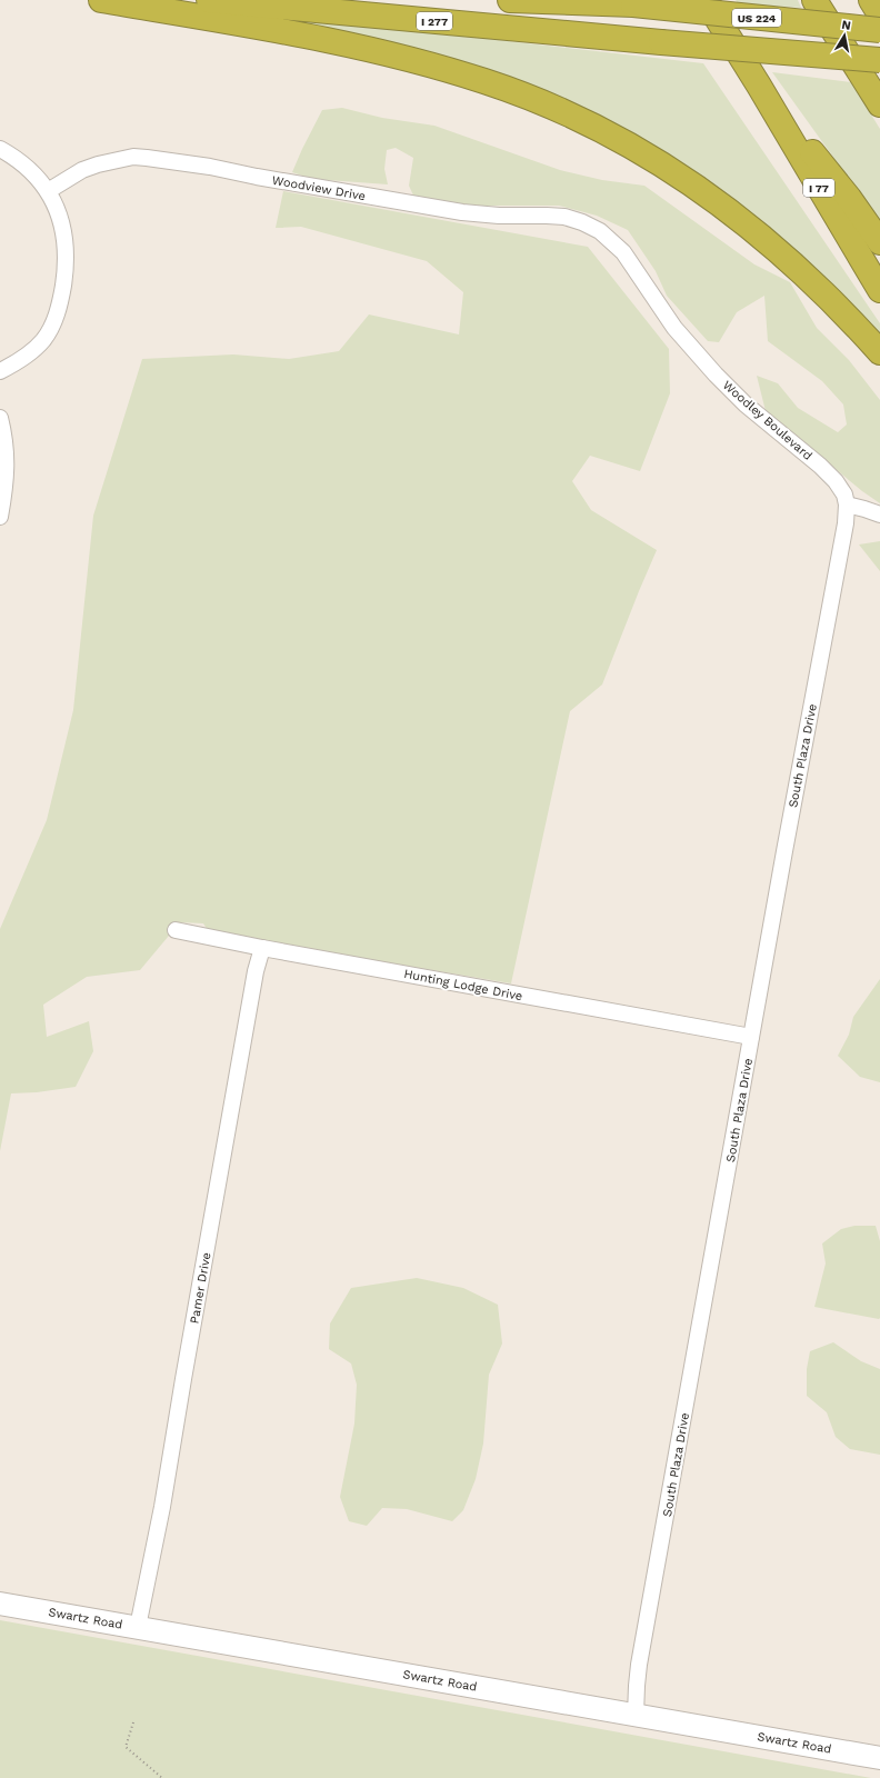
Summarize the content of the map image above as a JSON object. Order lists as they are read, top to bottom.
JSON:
{
  "streets": {
    "highway": ["US 224", "I 277", "I 77"],
    "street": [
      "Woodview Drive",
      "Woodley Boulevard",
      "South Plaza Drive",
      "Hunting Lodge Drive",
      "Pamer Drive",
      "Swartz Road"
    ]
  },
  "crossings": [
    ["Woodview Drive", "Woodley Boulevard"],
    ["Woodley Boulevard", "South Plaza Drive"],
    ["South Plaza Drive", "Hunting Lodge Drive"],
    ["South Plaza Drive", "Swartz Road"],
    ["Hunting Lodge Drive", "Pamer Drive"],
    ["Pamer Drive", "Swartz Road"]
  ],
  "north": "top"
}
